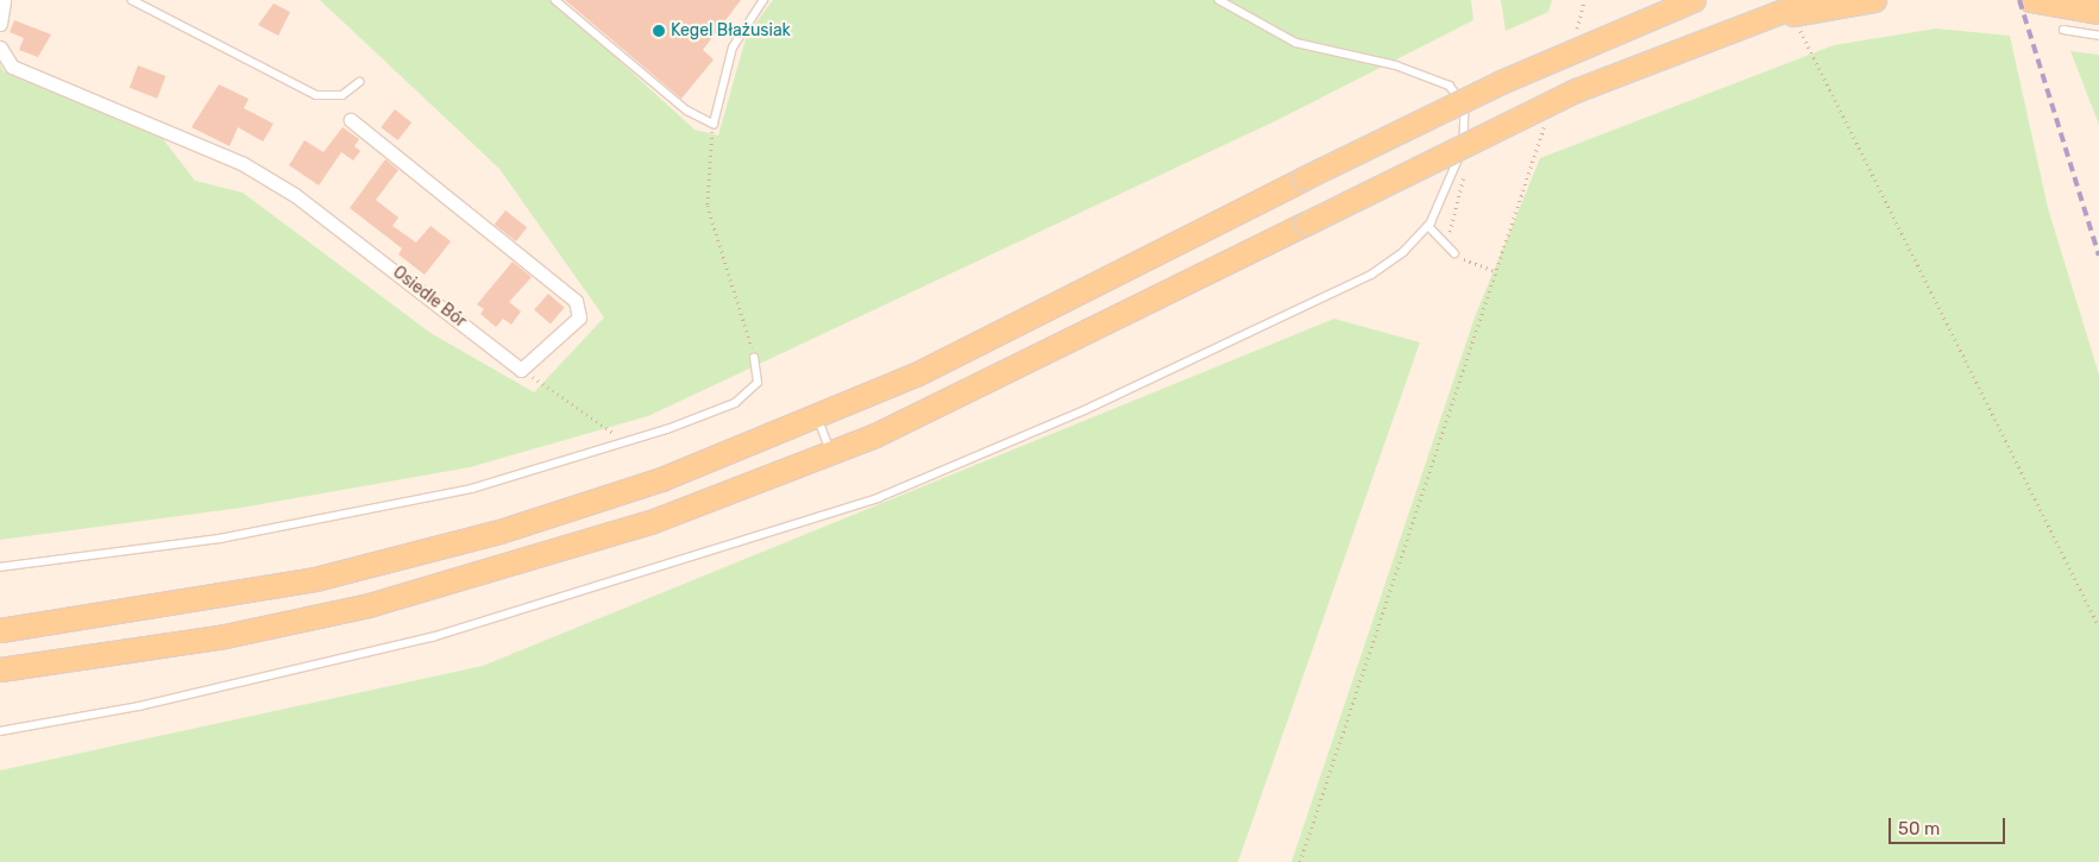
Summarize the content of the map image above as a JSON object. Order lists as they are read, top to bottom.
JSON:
{
  "streets": {
    "street": ["Osiedle Bór"]
  },
  "places": ["Kegel Błażusiak"],
  "scale_bar": "50 m"
}
